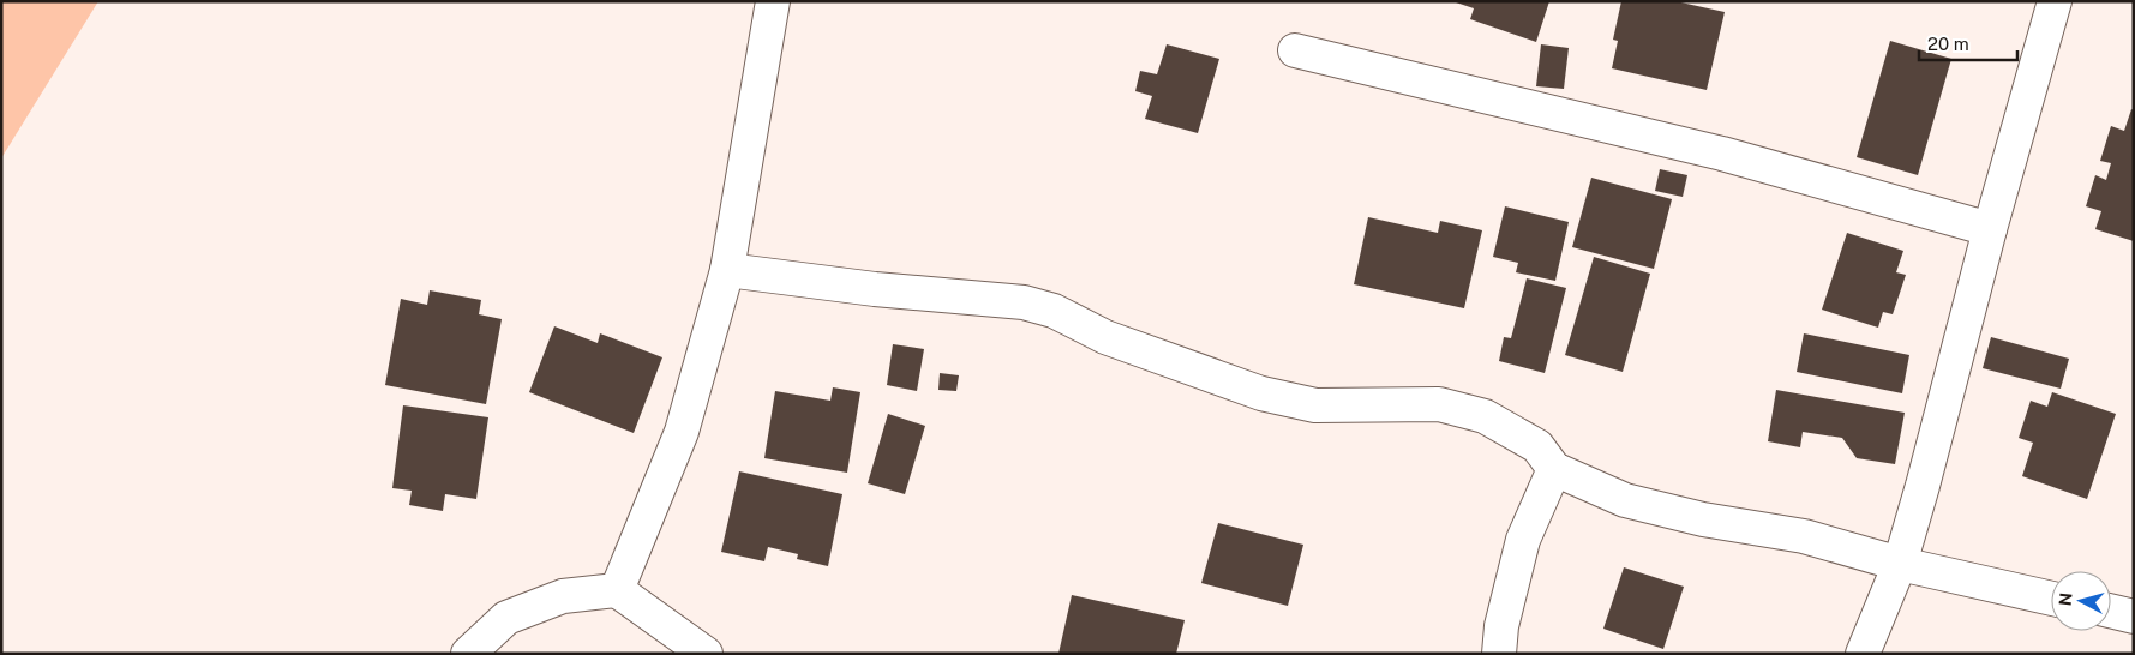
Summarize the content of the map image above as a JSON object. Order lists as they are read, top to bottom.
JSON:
{
  "scale_bar": "20 m",
  "north": "left"
}
